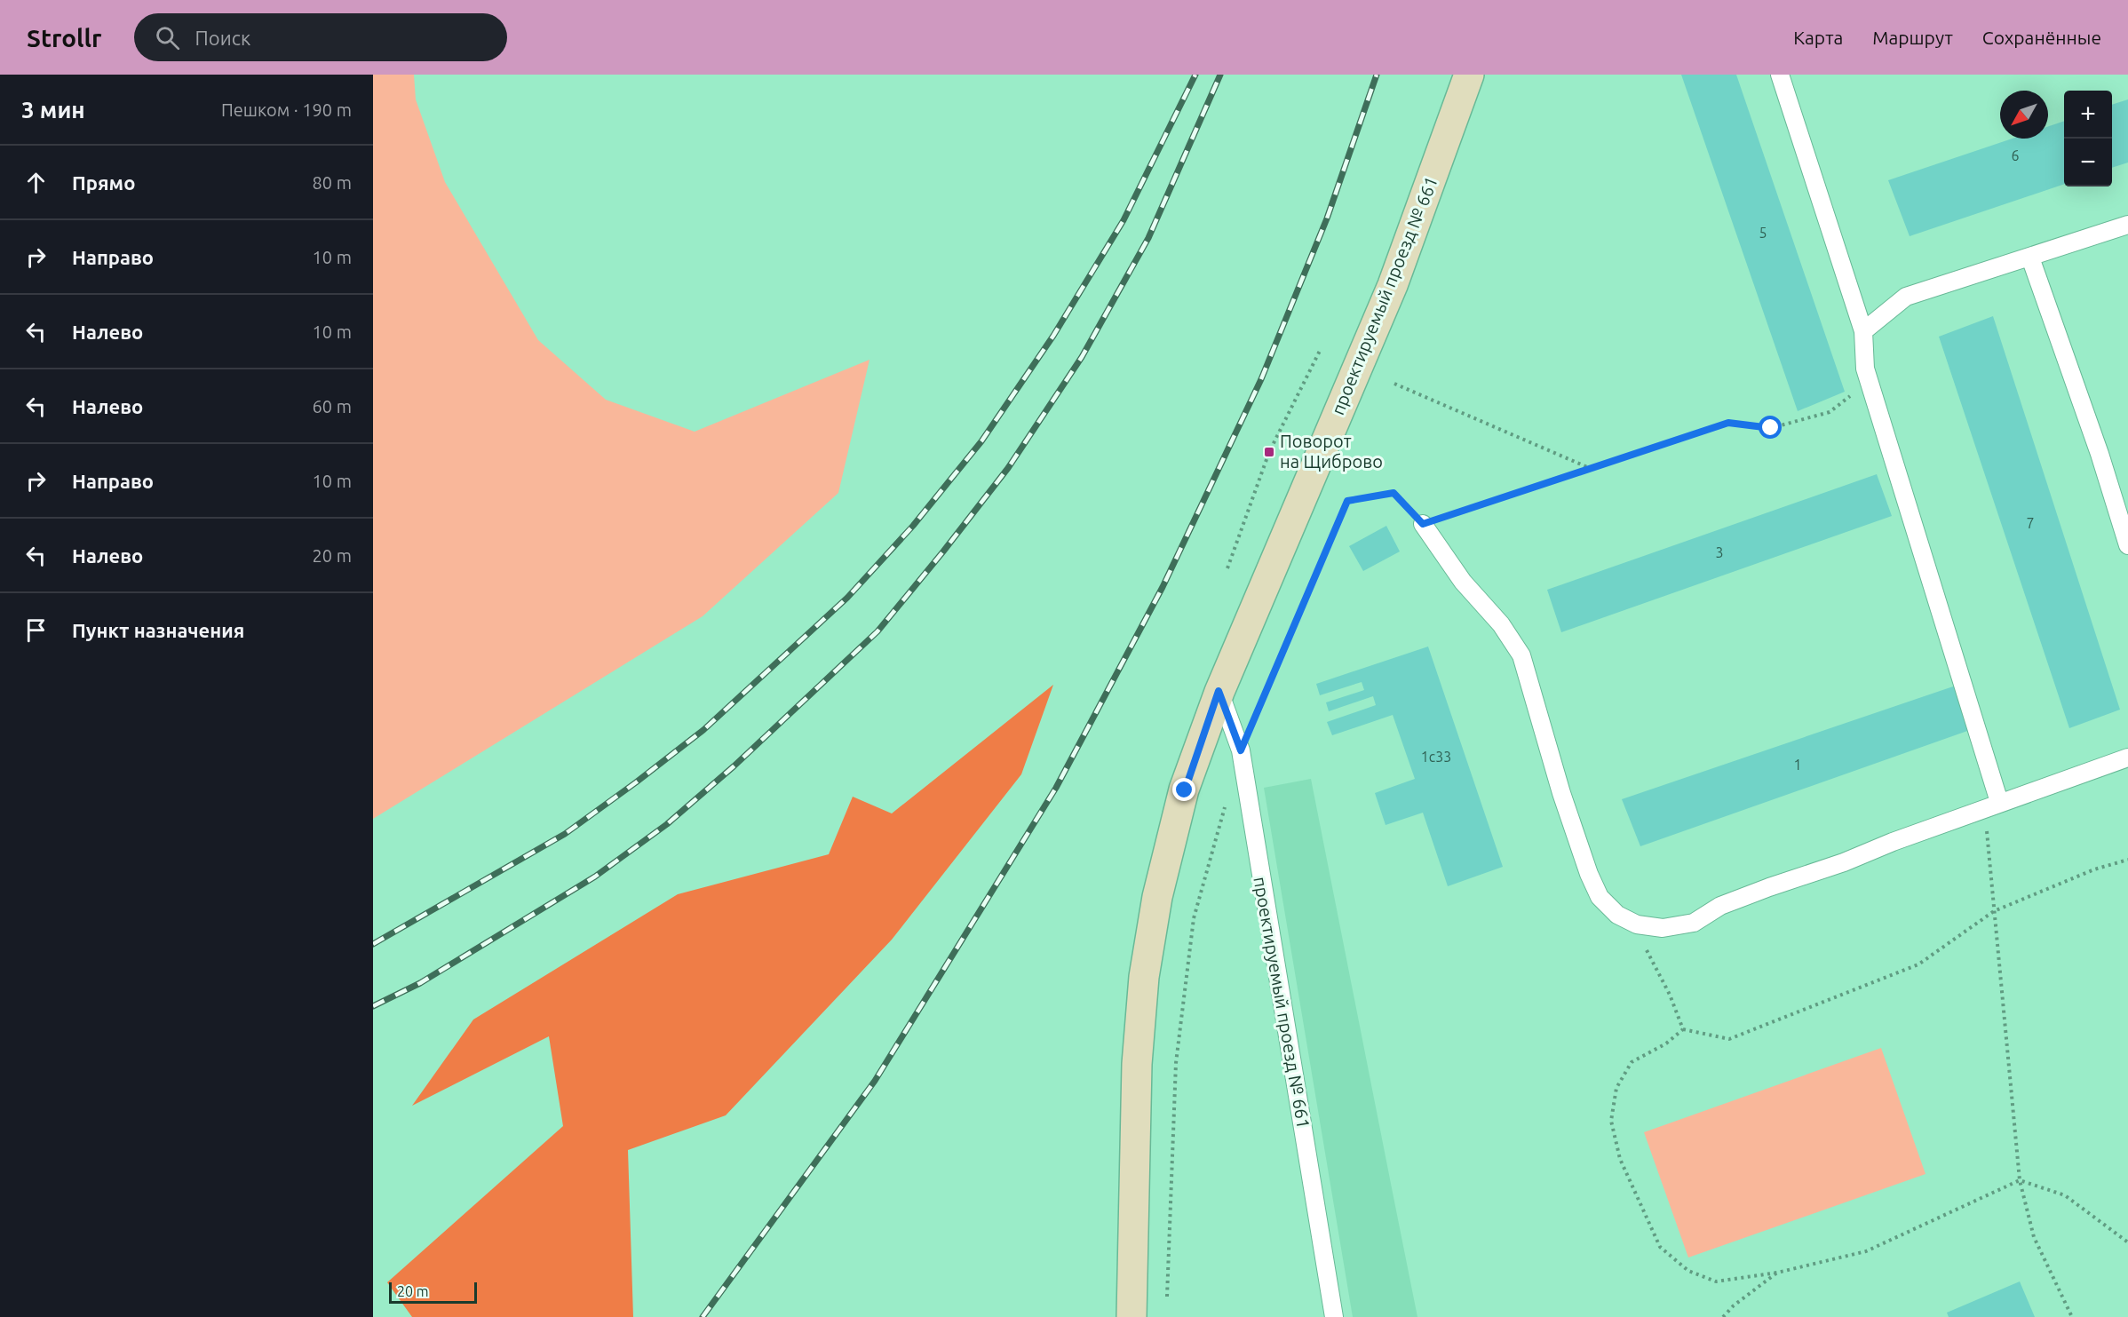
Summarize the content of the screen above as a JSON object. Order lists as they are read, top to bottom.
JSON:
{
  "streets": {
    "main road": ["проектируемый проезд № 661"]
  },
  "places": {
    "transit": ["Поворот на Щиброво"]
  },
  "house_numbers": [
    "6",
    "5",
    "7",
    "3",
    "1с33",
    "1"
  ],
  "scale_bar": "20 m",
  "north": "bottom left",
  "page": {
    "header": "Strollr",
    "search": "Поиск",
    "nav": ["Карта", "Маршрут", "Сохранённые"],
    "heading": ["3 мин", "Пешком · 190 m"],
    "map_buttons": ["+", "−"],
    "list": [
      ["Прямо", "80 m"],
      ["Направо", "10 m"],
      ["Налево", "10 m"],
      ["Налево", "60 m"],
      ["Направо", "10 m"],
      ["Налево", "20 m"],
      "Пункт назначения"
    ],
    "scale": "20 m"
  }
}
